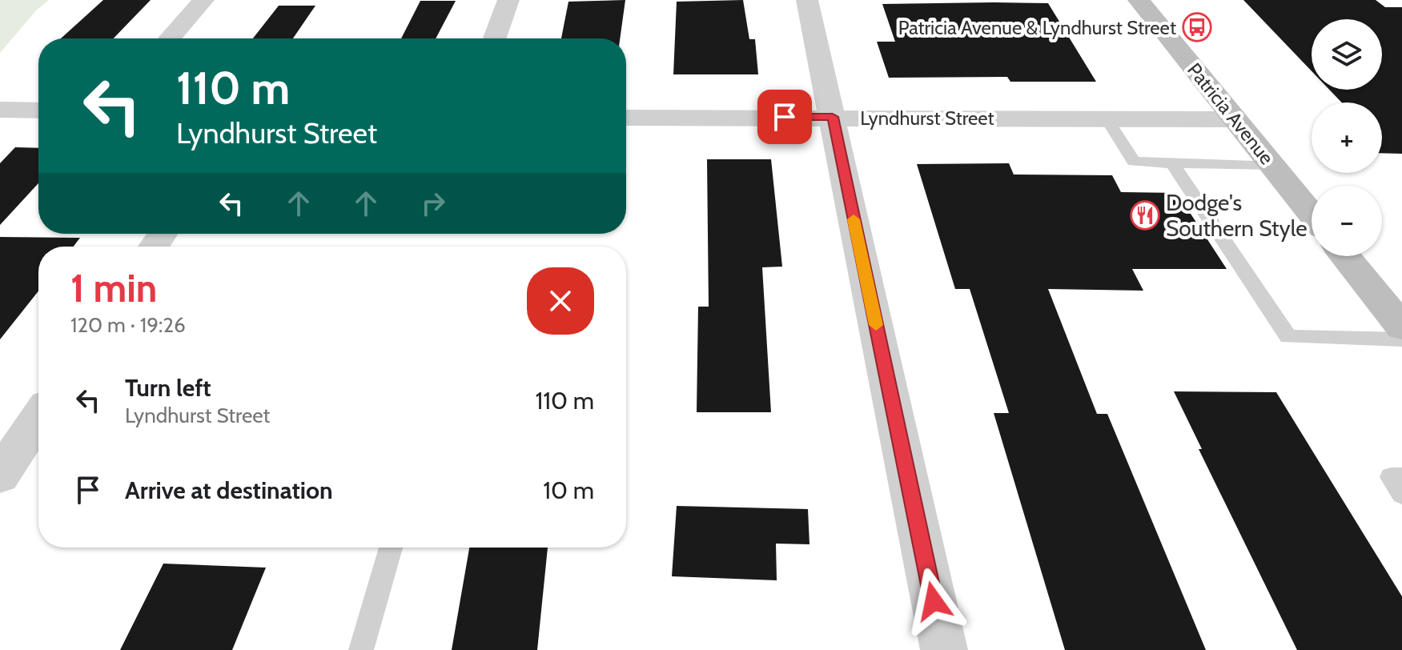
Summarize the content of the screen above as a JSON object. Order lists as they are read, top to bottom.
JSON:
{
  "streets": {
    "street": ["Patricia Avenue", "Lyndhurst Street"]
  },
  "crossings": [
    ["Patricia Avenue", "Lyndhurst Street"]
  ],
  "places": {
    "bus stop": ["Patricia Avenue & Lyndhurst Street"],
    "restaurant": ["Dodge's Southern Style"]
  },
  "page": {
    "map_buttons": ["+", "−"],
    "turn": ["110 m", "Lyndhurst Street"],
    "heading": ["1 min", "120 m · 19:26"],
    "list": [
      {
        "name": "Turn left",
        "note": "Lyndhurst Street",
        "value": "110 m"
      },
      {
        "name": "Arrive at destination",
        "value": "10 m"
      }
    ]
  }
}
